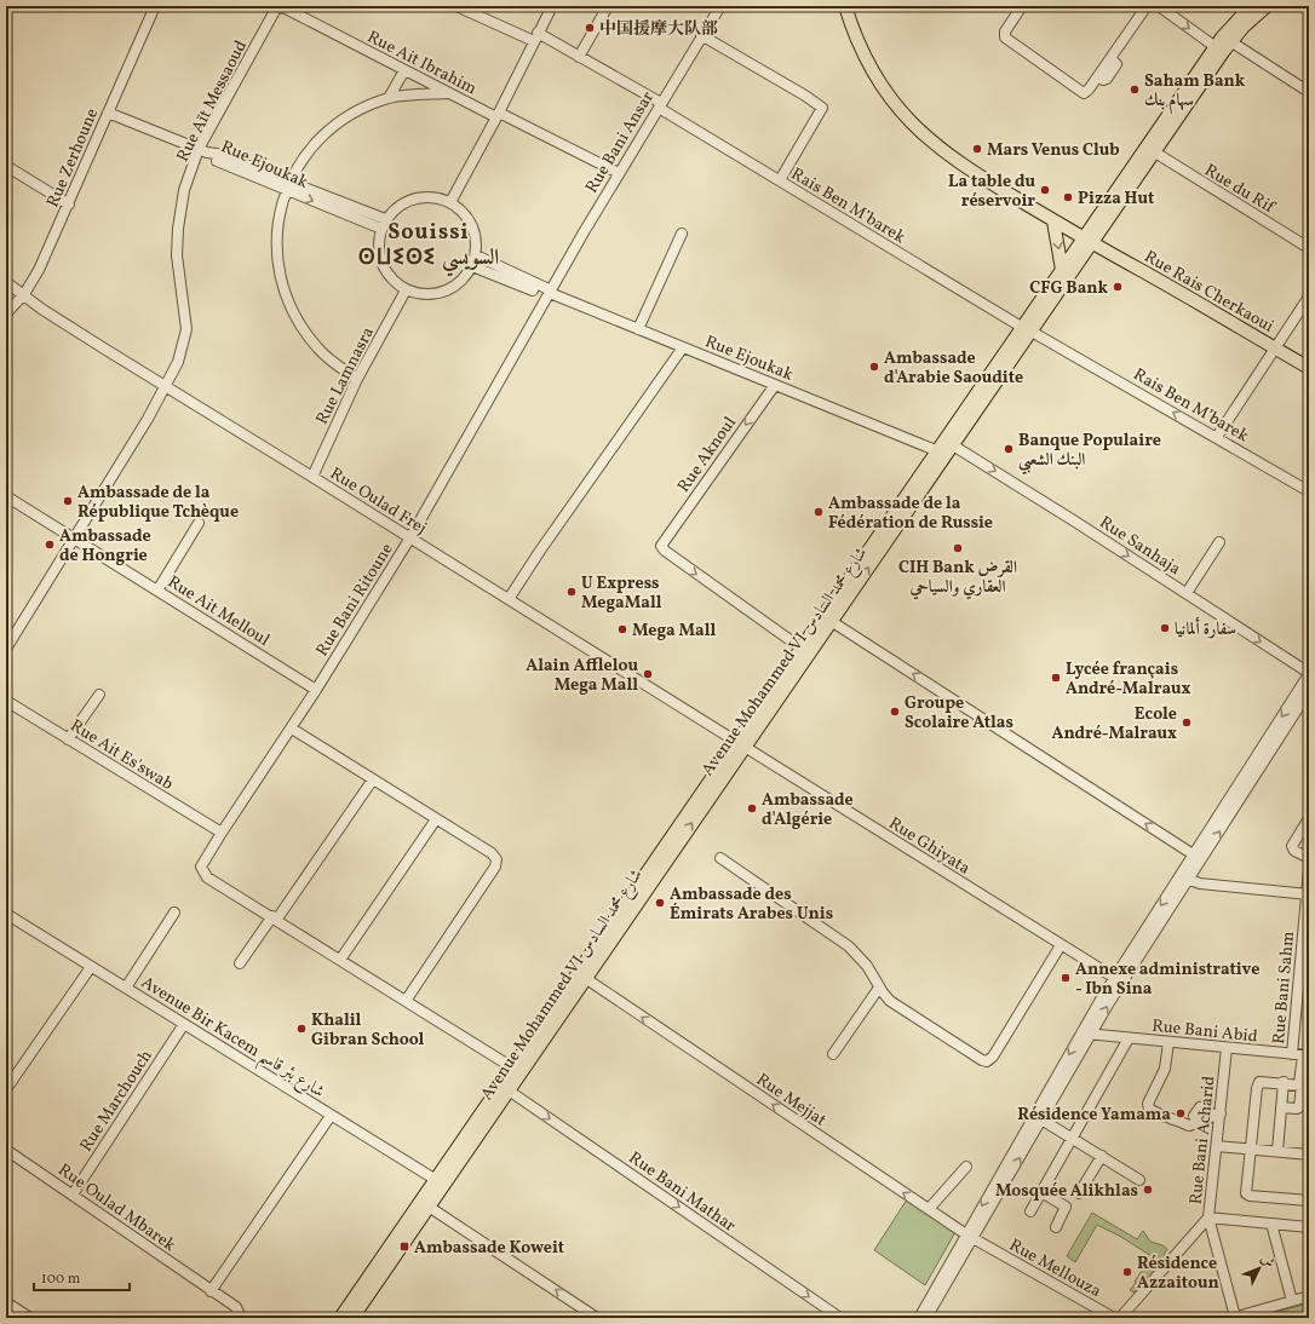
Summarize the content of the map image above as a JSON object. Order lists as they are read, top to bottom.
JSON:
{
  "streets": {
    "main road": ["Rue Rais Cherkaoui", "Avenue Mohammed VI شارع محمد السادس"],
    "street": [
      "Rue Ait Ibrahim",
      "Rue Aït Messaoud",
      "Rue Bani Ansar",
      "Rue Zerhoune",
      "Rue Ejoukak",
      "Rue du Rif",
      "Rais Ben M’barek",
      "Rue Lamnasra",
      "Rue Aknoul",
      "Rue Oulad Frej",
      "Rue Sanhaja",
      "Rue Bani Ritoune",
      "Rue Ait Melloul",
      "Rue Ait Es'swab",
      "Rue Ghiyata",
      "Rue Bani Sahm",
      "Rue Bani Abid",
      "Avenue Bir Kacem شارع بئر قاسم",
      "Rue Mejjat",
      "Rue Marchouch",
      "Rue Bani Acharid",
      "Rue Bani Mathar",
      "Rue Oulad Mbarek",
      "Rue Mellouza"
    ]
  },
  "crossings": [
    ["Rue Ait Ibrahim", "Rue Aït Messaoud"],
    ["Rue Ait Ibrahim", "Rue Bani Ansar"],
    ["Rue Aït Messaoud", "Rue Ejoukak"],
    ["Rue Aït Messaoud", "Rue Oulad Frej"],
    ["Rue Aït Messaoud", "Rue Ait Melloul"],
    ["Rue Bani Ansar", "Rue Ejoukak"],
    ["Rue Bani Ansar", "Rais Ben M’barek"],
    ["Rue Bani Ansar", "Rue Bani Ritoune"],
    ["Rue Zerhoune", "Rue Ejoukak"],
    ["Rue Zerhoune", "Rue Oulad Frej"],
    ["Rue Ejoukak", "Rue Lamnasra"],
    ["Rue Ejoukak", "Rue Aknoul"],
    ["Rue Ejoukak", "Rue Bani Ritoune"],
    ["Rue Ejoukak", "Avenue Mohammed VI شارع محمد السادس"],
    ["Rue du Rif", "Avenue Mohammed VI شارع محمد السادس"],
    ["Rais Ben M’barek", "Avenue Mohammed VI شارع محمد السادس"],
    ["Rue Rais Cherkaoui", "Avenue Mohammed VI شارع محمد السادس"],
    ["Rue Lamnasra", "Rue Oulad Frej"],
    ["Rue Aknoul", "Avenue Mohammed VI شارع محمد السادس"],
    ["Rue Oulad Frej", "Rue Bani Ritoune"],
    ["Rue Oulad Frej", "Avenue Mohammed VI شارع محمد السادس"],
    ["Rue Oulad Frej", "Rue Ghiyata"],
    ["Rue Sanhaja", "Avenue Mohammed VI شارع محمد السادس"],
    ["Rue Bani Ritoune", "Rue Ait Melloul"],
    ["Rue Bani Ritoune", "Rue Ait Es'swab"],
    ["Avenue Mohammed VI شارع محمد السادس", "Rue Ghiyata"],
    ["Avenue Mohammed VI شارع محمد السادس", "Avenue Bir Kacem شارع بئر قاسم"],
    ["Avenue Mohammed VI شارع محمد السادس", "Rue Mejjat"],
    ["Avenue Mohammed VI شارع محمد السادس", "Rue Bani Mathar"],
    ["Rue Bani Sahm", "Rue Bani Abid"],
    ["Rue Bani Abid", "Rue Bani Acharid"],
    ["Avenue Bir Kacem شارع بئر قاسم", "Rue Marchouch"],
    ["Rue Mejjat", "Rue Mellouza"],
    ["Rue Marchouch", "Rue Oulad Mbarek"]
  ],
  "one_way": ["Rue Sanhaja", "Rue Mejjat", "Rue Bani Mathar"],
  "districts": ["Souissi ⵙⵡⵉⵙⵉ السويسي"],
  "places": {
    "other": [
      "中国援摩大队部",
      "Saham Bank سهام بنك",
      "Mars Venus Club",
      "La table du réservoir",
      "Pizza Hut",
      "CFG Bank",
      "Ambassade d'Arabie Saoudite",
      "Banque Populaire البنك الشعبي",
      "Ambassade de la République Tchèque",
      "Ambassade de la Fédération de Russie",
      "Ambassade de Hongrie",
      "CIH Bank القرض العقاري والسياحي",
      "U Express MegaMall",
      "سفارة ألمانيا",
      "Mega Mall",
      "Alain Afflelou Mega Mall",
      "Lycée français André-Malraux",
      "Groupe Scolaire Atlas",
      "Ecole André-Malraux",
      "Ambassade d'Algérie",
      "Ambassade des Émirats Arabes Unis",
      "Annexe administrative - Ibn Sina",
      "Khalil Gibran School",
      "Résidence Yamama",
      "Mosquée Alikhlas",
      "Résidence Azzaitoun"
    ],
    "transit": ["Ambassade Koweit"]
  },
  "scale_bar": "100 m",
  "north": "top right"
}
